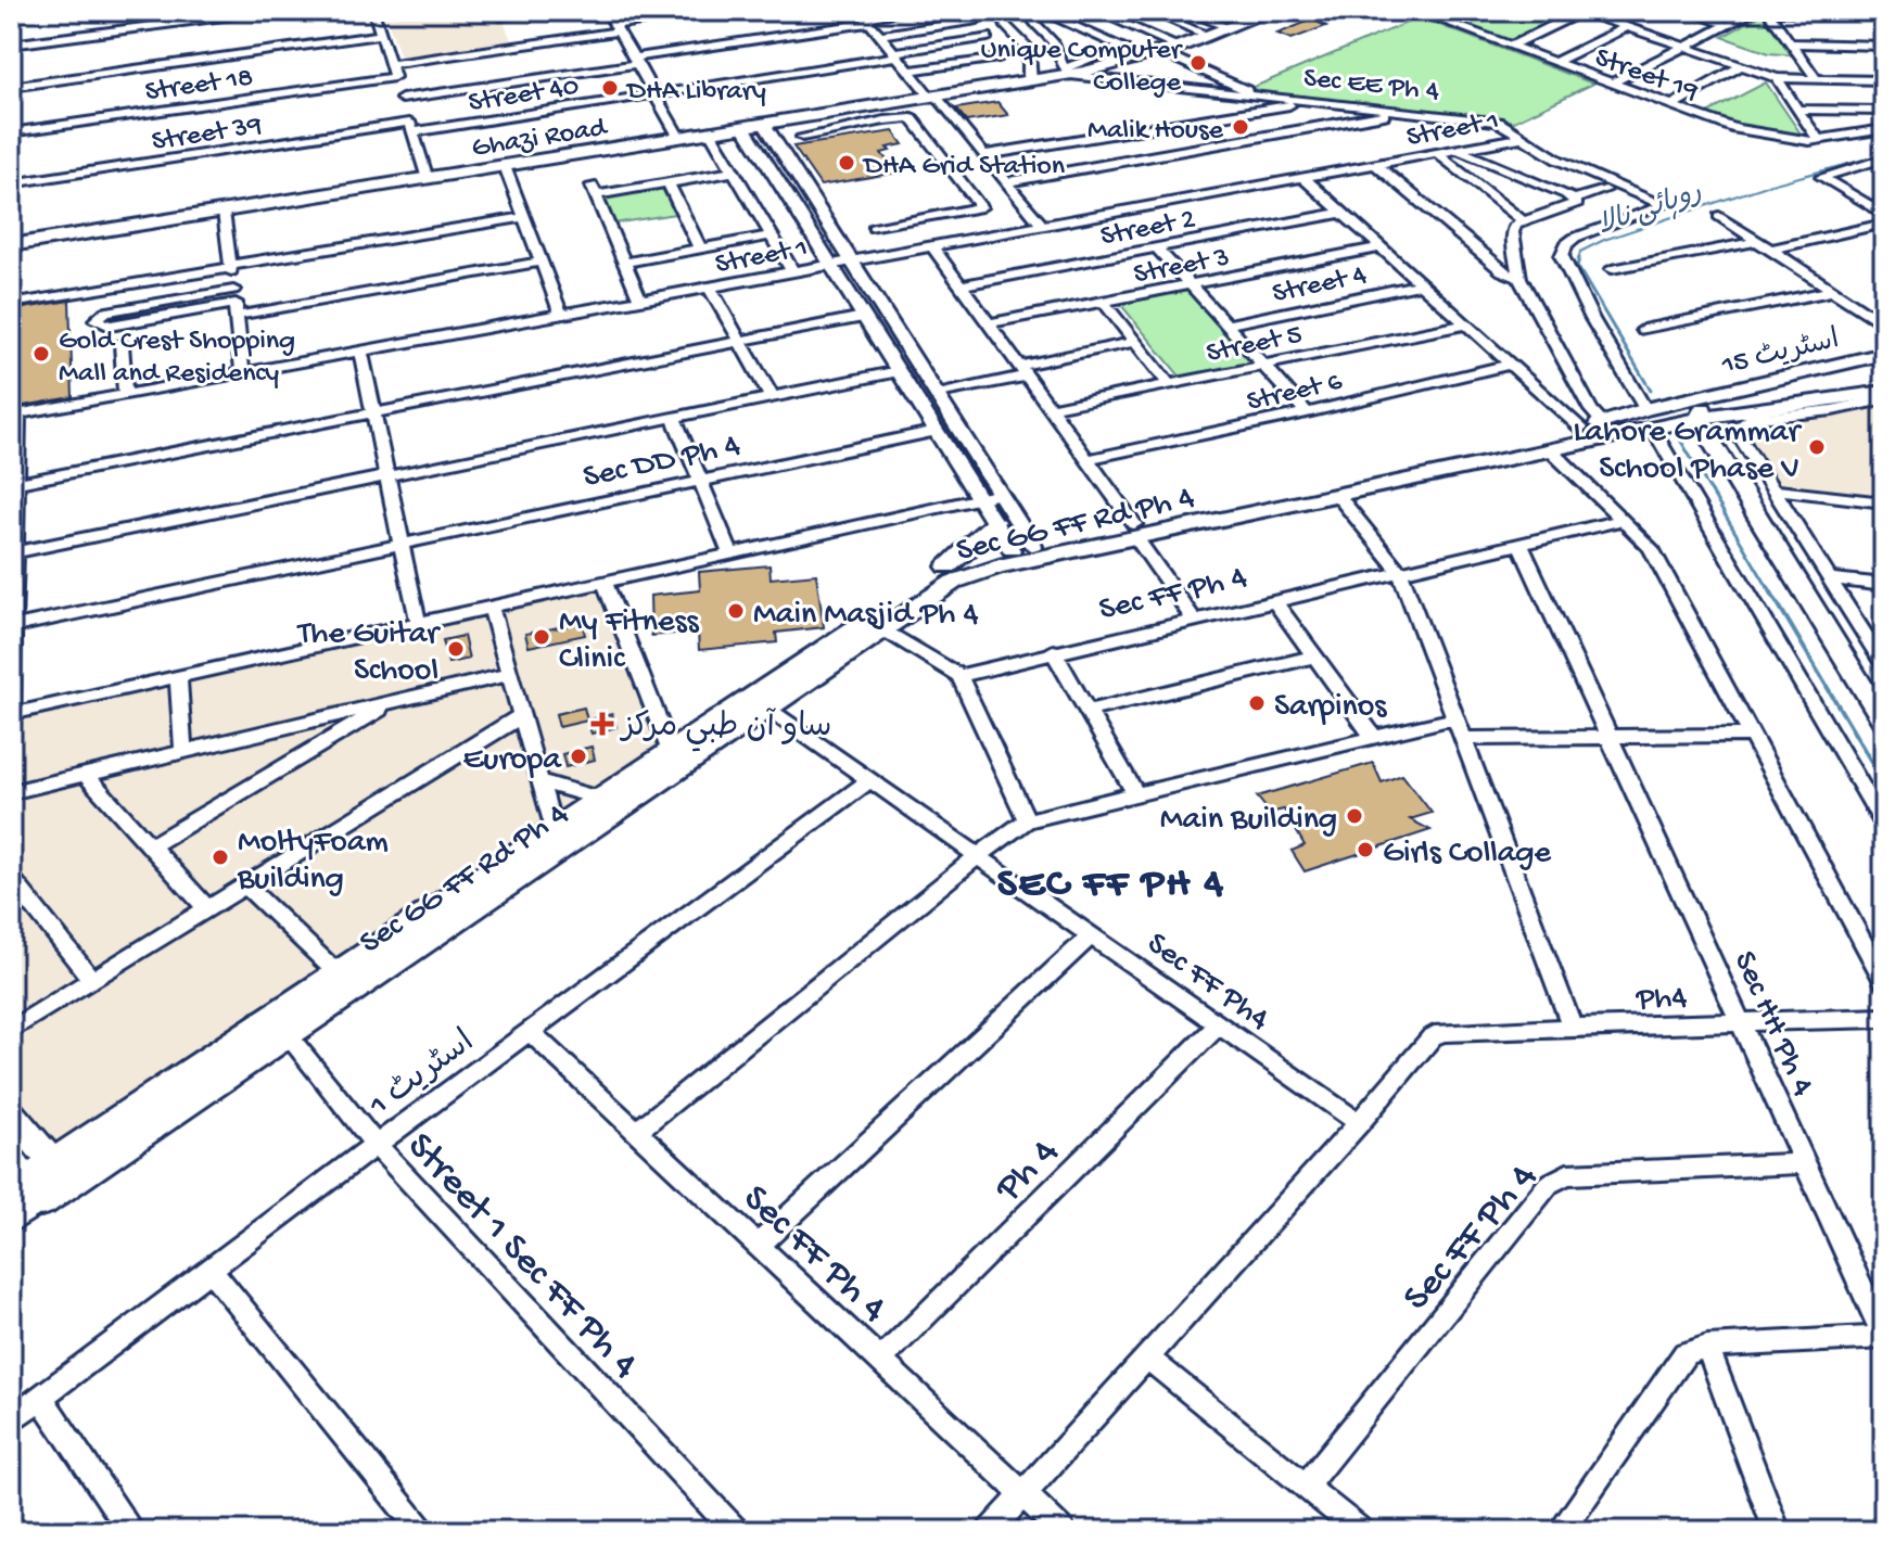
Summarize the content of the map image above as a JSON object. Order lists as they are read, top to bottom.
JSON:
{
  "streets": {
    "main road": ["Ghazi Road", "اسٹریٹ 15", "Sec GG FF Rd Ph 4"],
    "street": [
      "Street 19",
      "Street 18",
      "Sec EE Ph 4",
      "Street 40",
      "Street 1",
      "Street 39",
      "Street 2",
      "Street 3",
      "Street 4",
      "Street 5",
      "Street 6",
      "Sec DD Ph 4",
      "Sec FF Ph 4",
      "Sec FF Ph4",
      "Ph4",
      "Sec HH Ph 4",
      "اسٹریٹ 1",
      "Ph 4",
      "Street 1 Sec FF Ph 4"
    ]
  },
  "crossings": [
    ["Sec EE Ph 4", "Street 1"],
    ["Sec EE Ph 4", "Ghazi Road"],
    ["Sec EE Ph 4", "Sec GG FF Rd Ph 4"],
    ["Street 40", "Street 39"],
    ["Street 1", "Sec DD Ph 4"],
    ["اسٹریٹ 15", "Sec GG FF Rd Ph 4"],
    ["Sec GG FF Rd Ph 4", "Sec FF Ph4"],
    ["Sec GG FF Rd Ph 4", "Street 1 Sec FF Ph 4"],
    ["Sec FF Ph 4", "Sec HH Ph 4"],
    ["Sec FF Ph 4", "اسٹریٹ 1"],
    ["Sec FF Ph 4", "Ph 4"],
    ["Sec FF Ph4", "Ph4"],
    ["Sec FF Ph4", "اسٹریٹ 1"],
    ["Sec FF Ph4", "Ph 4"],
    ["Ph4", "Sec HH Ph 4"],
    ["اسٹریٹ 1", "Street 1 Sec FF Ph 4"]
  ],
  "districts": ["SEC FF PH 4"],
  "water": ["روہائی نالا"],
  "places": {
    "other": [
      "Unique Computer College",
      "DHA Library",
      "Malik House",
      "DHA Grid Station",
      "Gold Crest Shopping Mall and Residency",
      "Lahore Grammar School Phase V",
      "Main Masjid Ph 4",
      "My Fitness Clinic",
      "The Guitar School",
      "Sarpinos",
      "Europa",
      "Main Building",
      "Girls Collage",
      "MoltyFoam Building"
    ],
    "health": ["ساو آن طبي مرکز"]
  }
}
